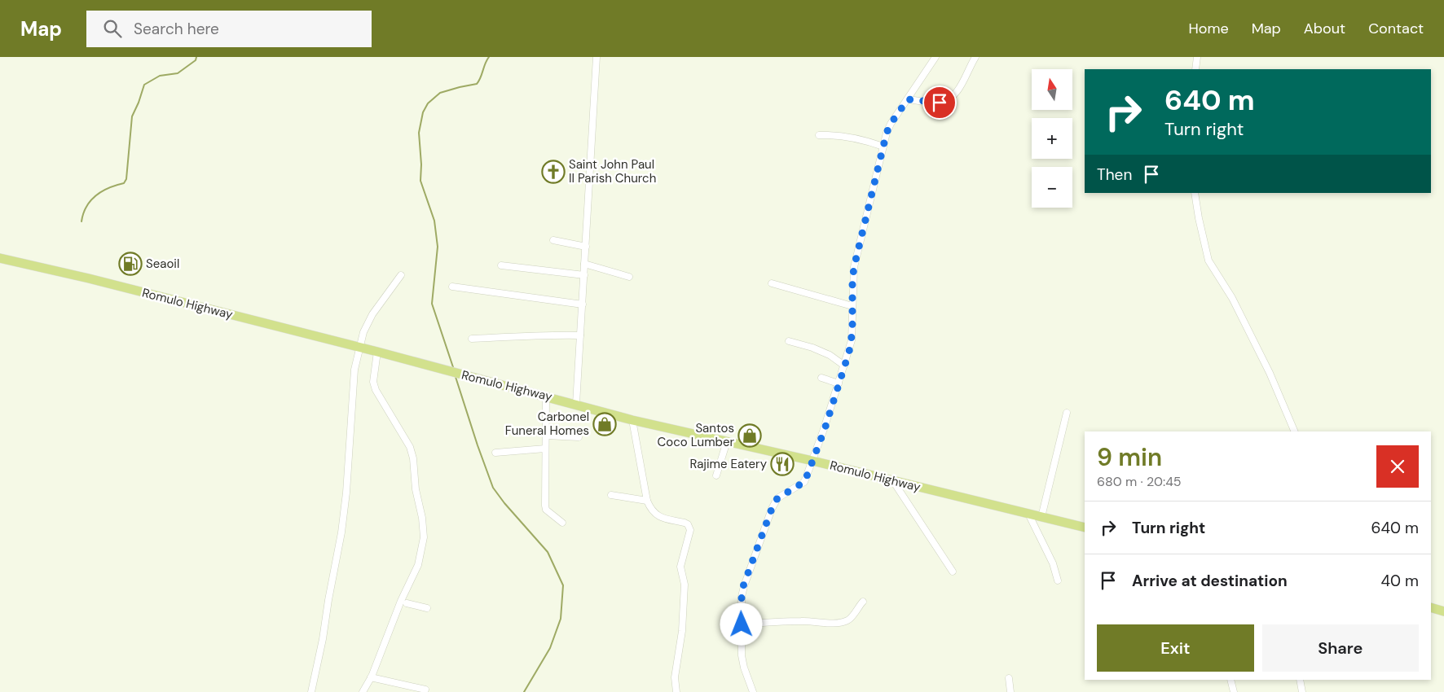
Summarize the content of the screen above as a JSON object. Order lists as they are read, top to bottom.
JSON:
{
  "streets": {
    "highway": ["Romulo Highway"]
  },
  "places": {
    "church": ["Saint John Paul II Parish Church"],
    "fuel station": ["Seaoil"],
    "shop": ["Carbonel Funeral Homes", "Santos Coco Lumber"],
    "restaurant": ["Rajime Eatery"]
  },
  "north": "top",
  "page": {
    "header": "Map",
    "search": "Search here",
    "nav": [
      "Home",
      "Map",
      "About",
      "Contact"
    ],
    "map_buttons": ["+", "−"],
    "turn": ["640 m", "Turn right"],
    "then": "Then",
    "heading": ["9 min", "680 m · 20:45"],
    "list": [
      {
        "name": "Turn right",
        "value": "640 m"
      },
      {
        "name": "Arrive at destination",
        "value": "40 m"
      }
    ],
    "buttons": ["Exit", "Share"]
  }
}
